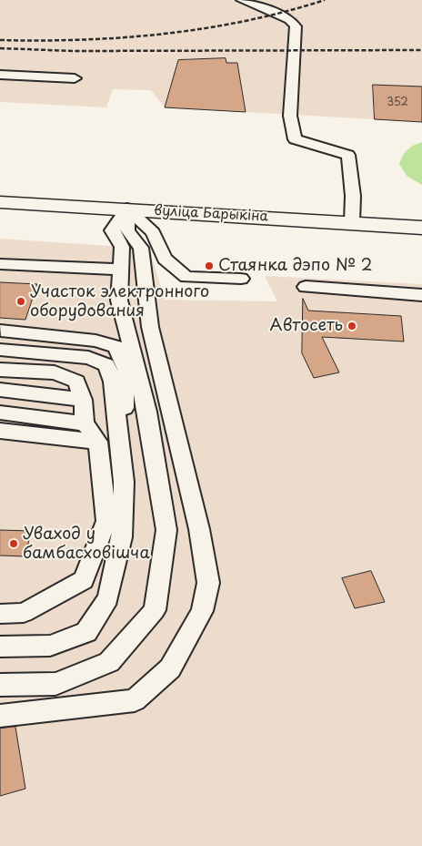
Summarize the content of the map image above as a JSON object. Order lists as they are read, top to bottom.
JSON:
{
  "streets": {
    "main road": ["вуліца Барыкіна"]
  },
  "places": [
    "Стаянка дэпо № 2",
    "Участок электронного оборудования",
    "Автосеть",
    "Уваход у бамбасховішча"
  ],
  "house_numbers": ["352"]
}
